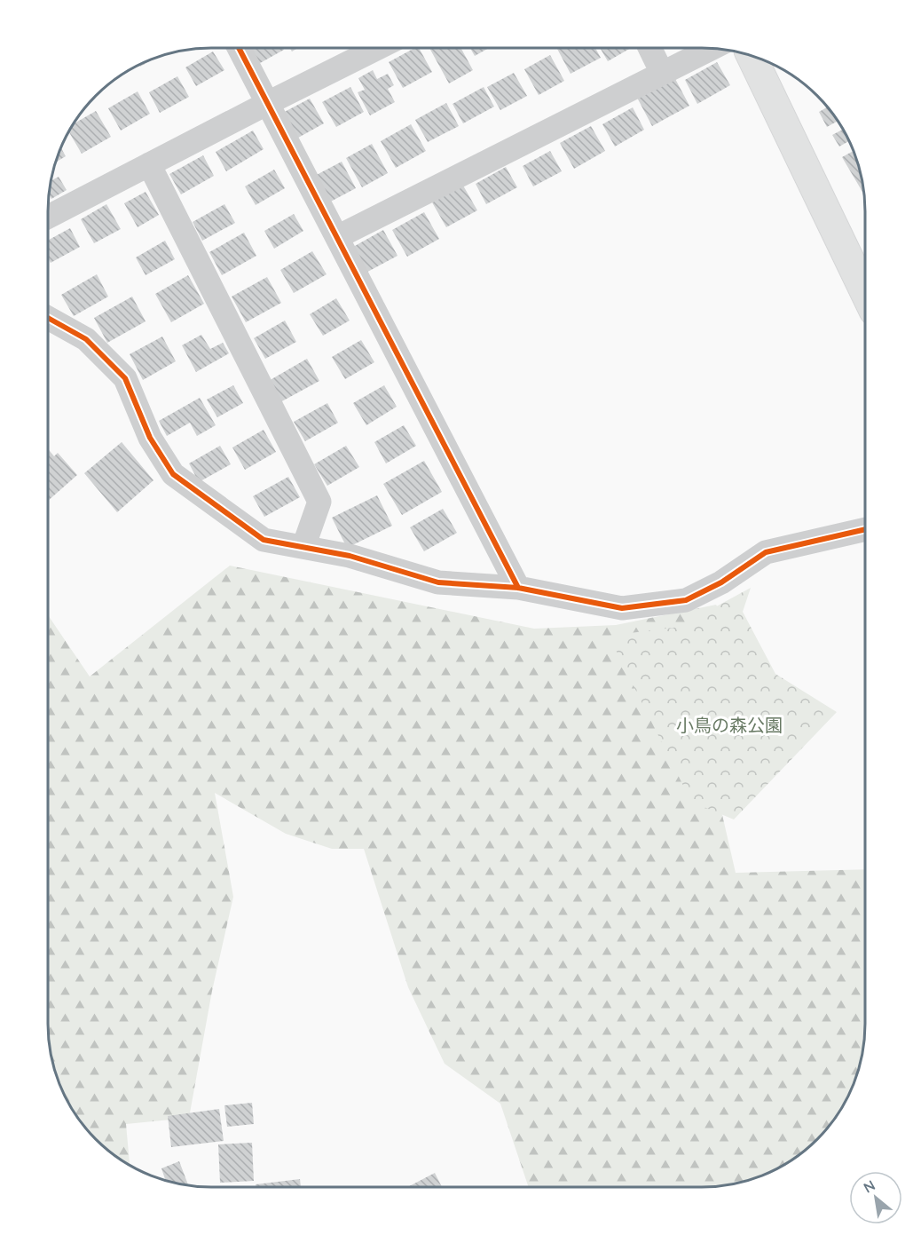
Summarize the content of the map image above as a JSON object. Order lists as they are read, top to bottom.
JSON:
{
  "parks": ["小鳥の森公園"],
  "north": "top left"
}
